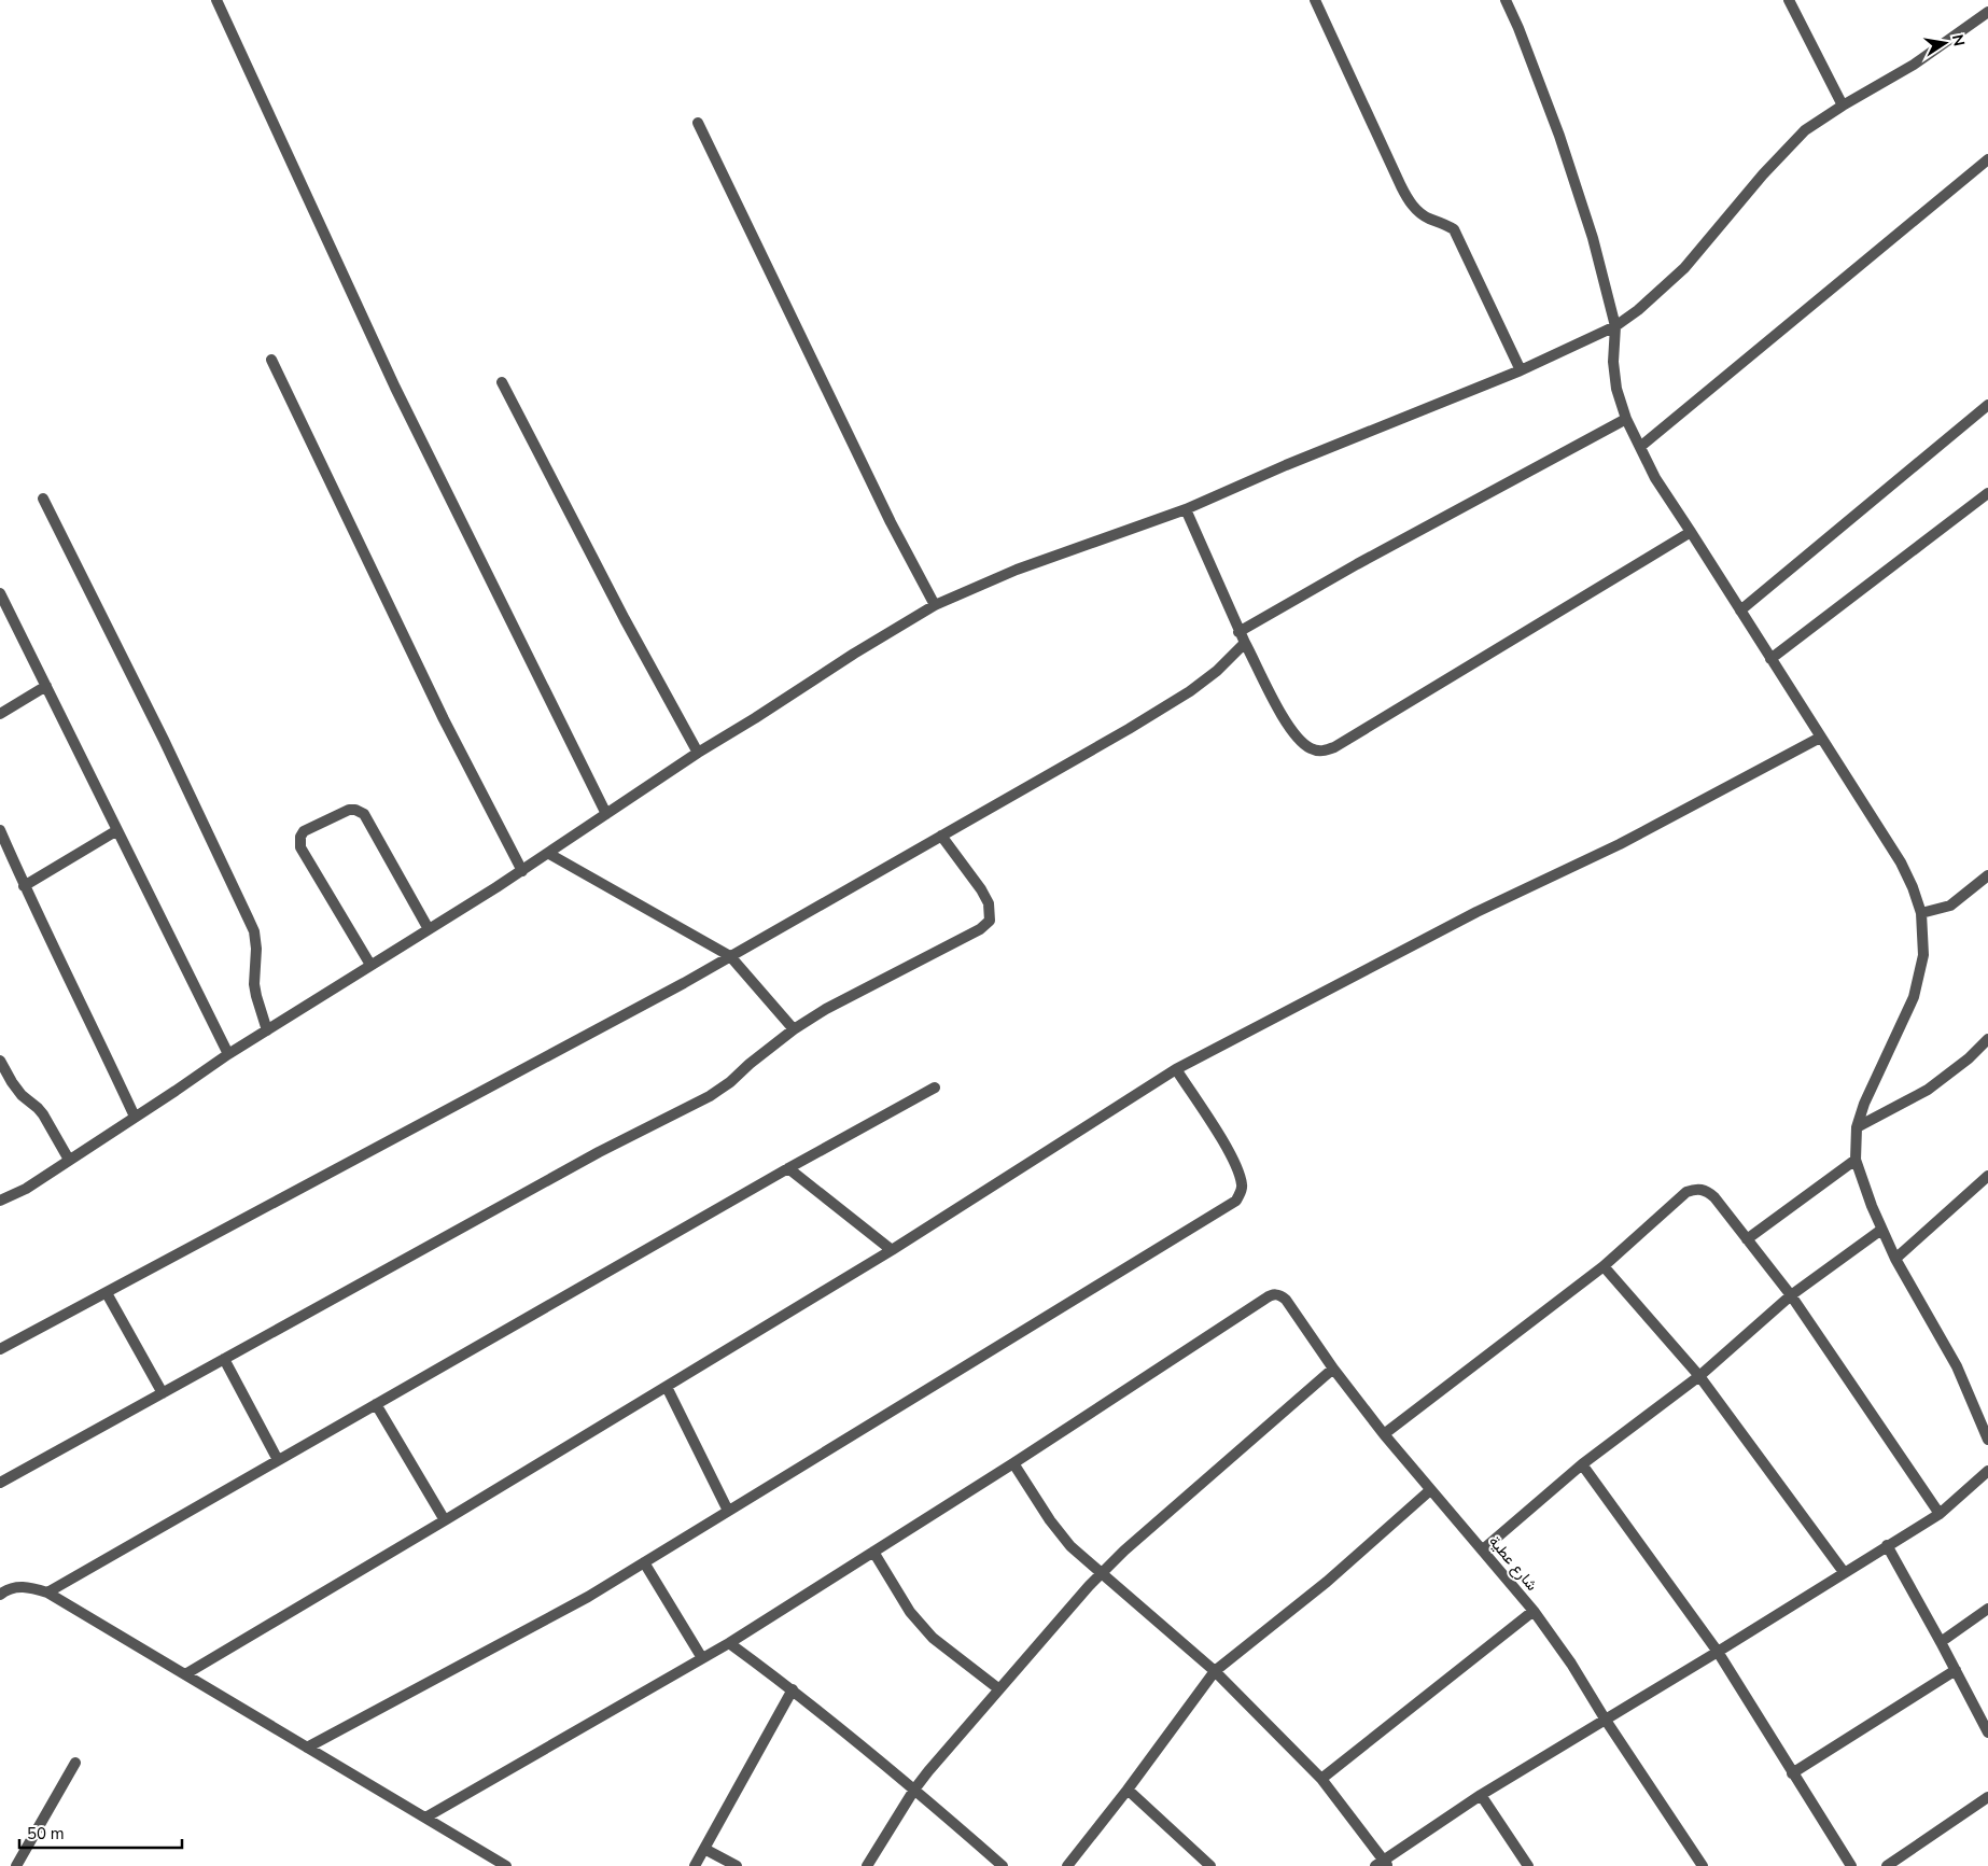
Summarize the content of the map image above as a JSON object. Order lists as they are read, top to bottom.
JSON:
{
  "streets": {
    "street": ["شارع عطية"]
  },
  "scale_bar": "50 m",
  "north": "right"
}
